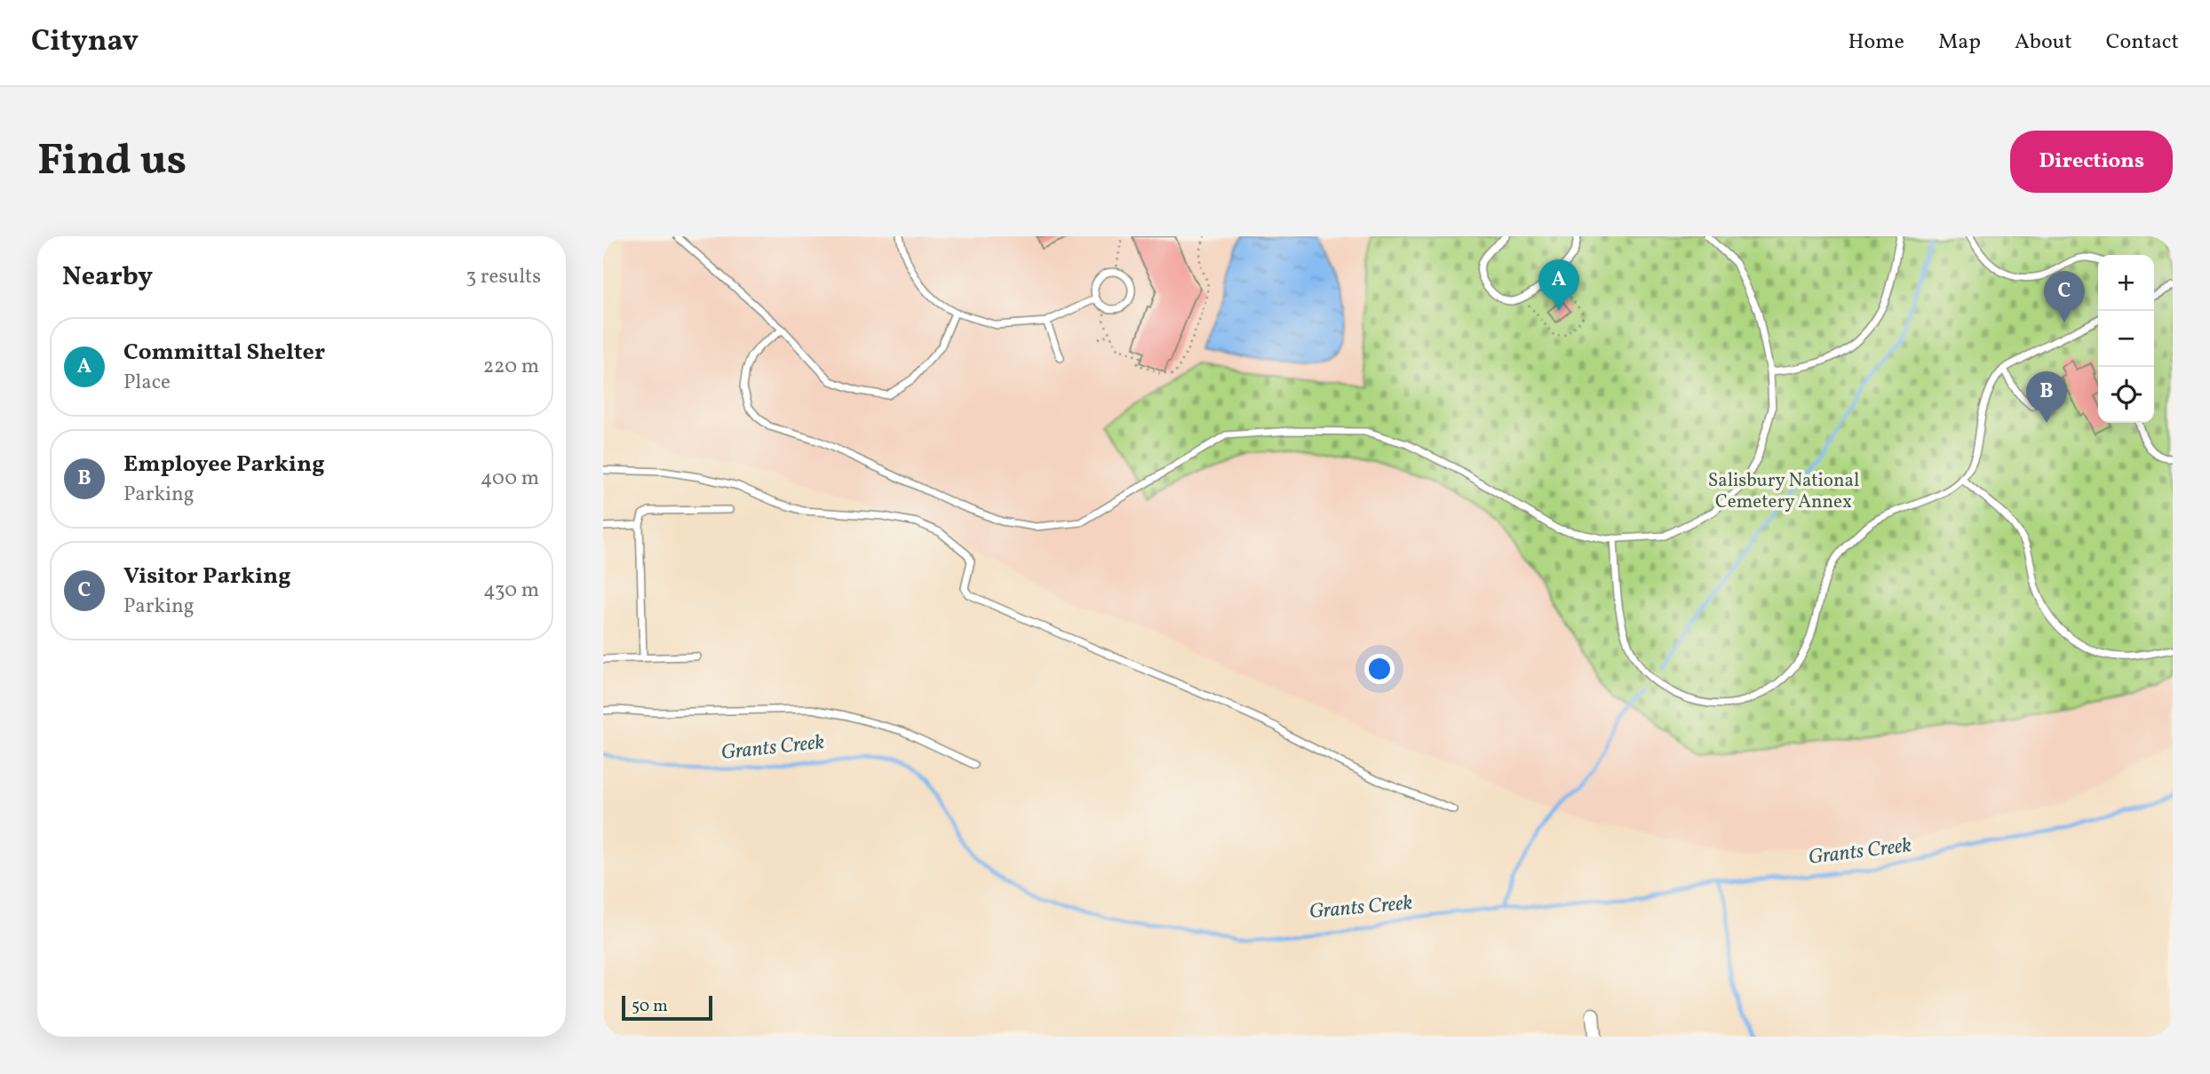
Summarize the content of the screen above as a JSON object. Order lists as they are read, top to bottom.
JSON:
{
  "water": ["Grants Creek"],
  "parks": ["Salisbury National Cemetery Annex"],
  "scale_bar": "50 m",
  "page": {
    "header": "Citynav",
    "nav": [
      "Home",
      "Map",
      "About",
      "Contact"
    ],
    "buttons": "Directions",
    "title": "Find us",
    "heading": ["Nearby", "3 results"],
    "map_buttons": ["+", "−"],
    "pins": ["A", "C", "B"],
    "list": [
      {
        "mark": "A",
        "name": "Committal Shelter",
        "note": "Place",
        "value": "220 m"
      },
      {
        "mark": "B",
        "name": "Employee Parking",
        "note": "Parking",
        "value": "400 m"
      },
      {
        "mark": "C",
        "name": "Visitor Parking",
        "note": "Parking",
        "value": "430 m"
      }
    ],
    "scale": "50 m"
  }
}
